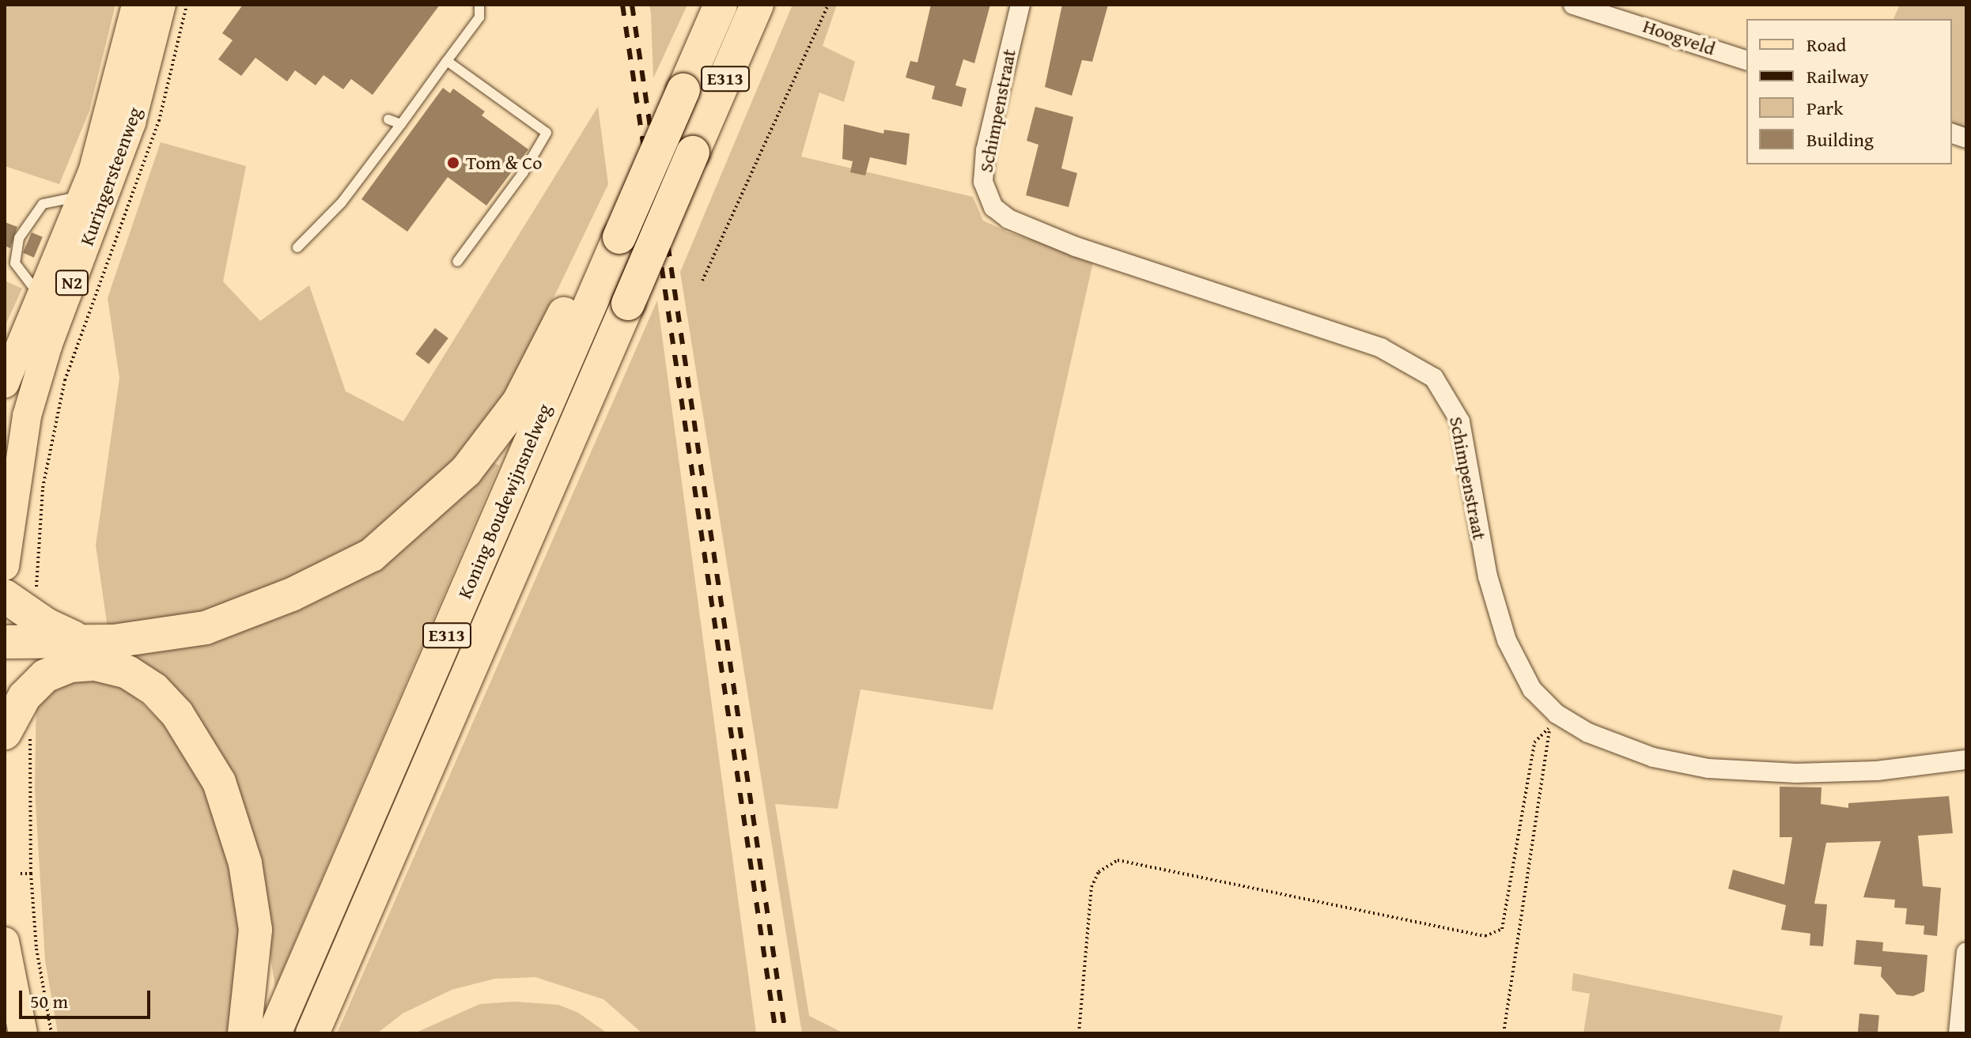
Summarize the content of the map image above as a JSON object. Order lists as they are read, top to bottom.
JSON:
{
  "streets": {
    "highway": ["E313", "Koning Boudewijnsnelweg"],
    "main road": ["Kuringersteenweg", "N2"],
    "street": ["Hoogveld", "Schimpenstraat"]
  },
  "places": ["Tom & Co"],
  "legend": [
    "Road",
    "Railway",
    "Park",
    "Building"
  ],
  "scale_bar": "50 m"
}
